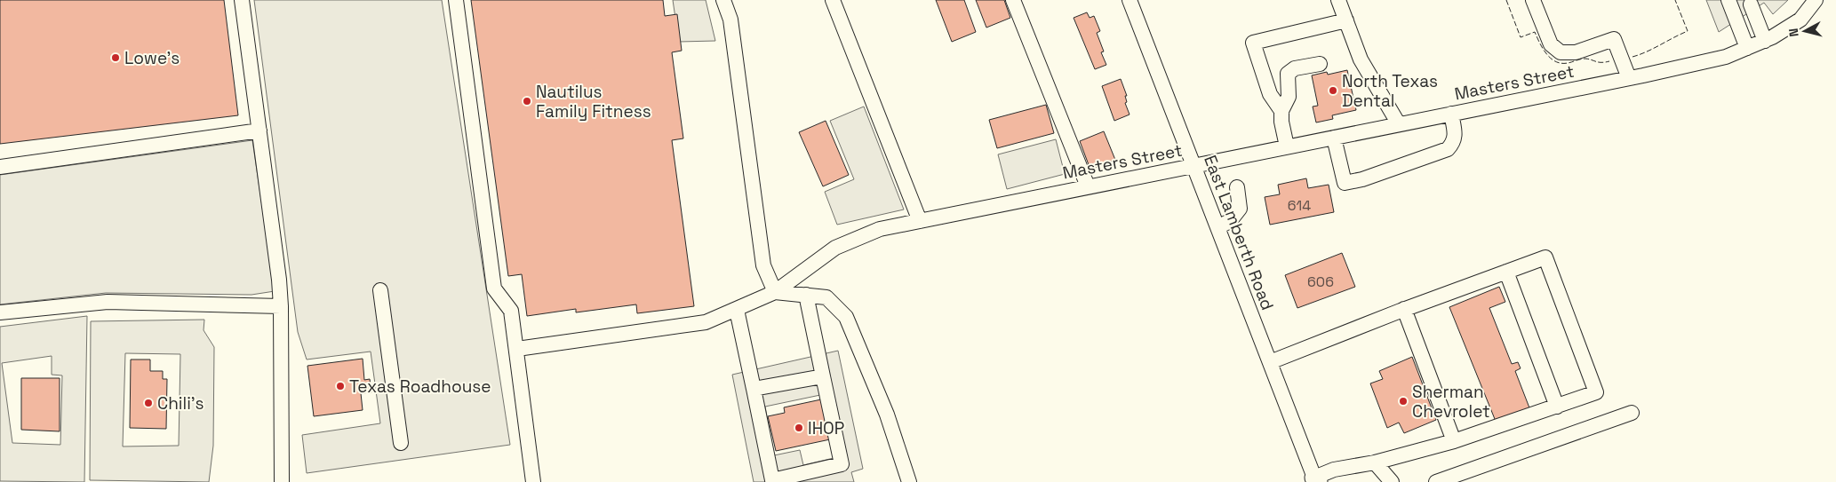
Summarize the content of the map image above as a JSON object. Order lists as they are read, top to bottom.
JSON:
{
  "streets": {
    "street": ["Masters Street", "East Lamberth Road"]
  },
  "crossings": [
    ["Masters Street", "East Lamberth Road"]
  ],
  "places": [
    "Lowe's",
    "North Texas Dental",
    "Nautilus Family Fitness",
    "Texas Roadhouse",
    "Sherman Chevrolet",
    "Chili's",
    "IHOP"
  ],
  "house_numbers": ["614", "606"],
  "north": "left"
}
